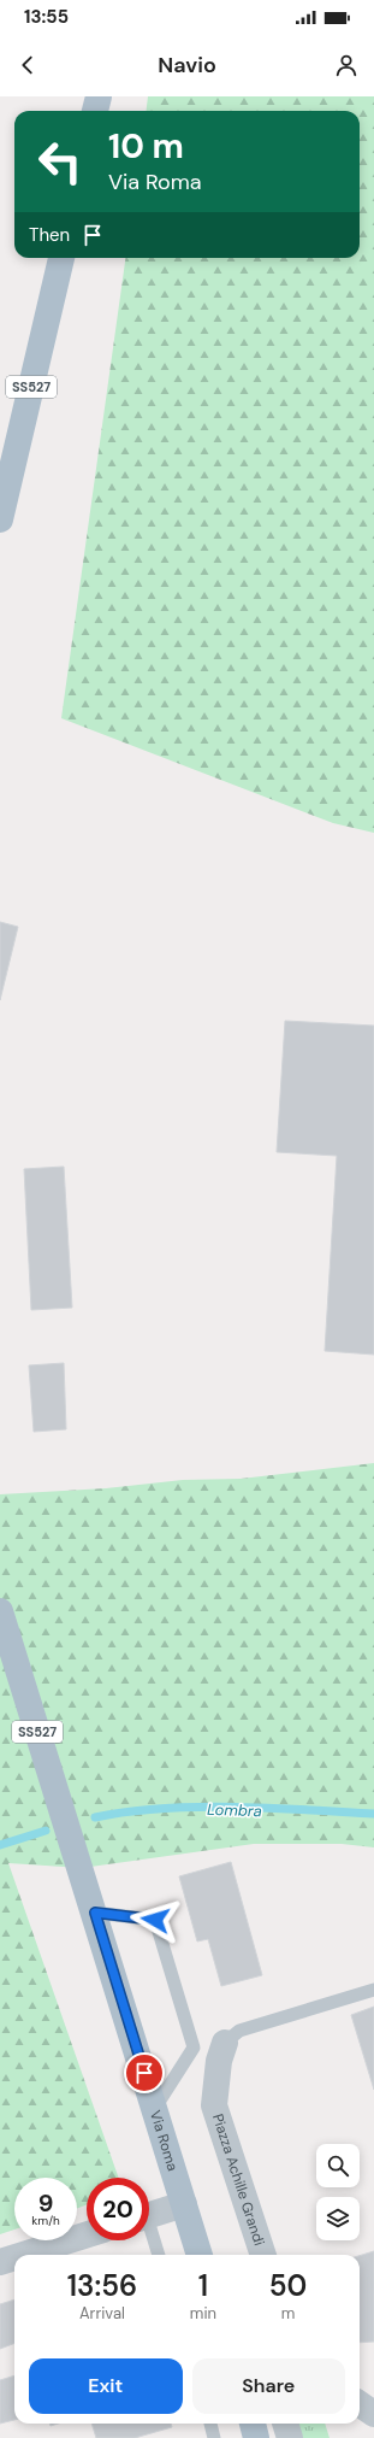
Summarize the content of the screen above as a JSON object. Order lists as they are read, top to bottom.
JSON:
{
  "streets": {
    "main road": ["SS527", "Via Roma"],
    "street": ["Piazza Achille Grandi"]
  },
  "water": ["Lombra"],
  "page": {
    "status": "13:55",
    "header": "Navio",
    "turn": ["10 m", "Via Roma"],
    "then": "Then",
    "speed": "9 km/h",
    "limit": "20",
    "eta": [
      "13:56",
      "Arrival",
      "1",
      "min",
      "50",
      "m"
    ],
    "buttons": ["Exit", "Share"]
  }
}
